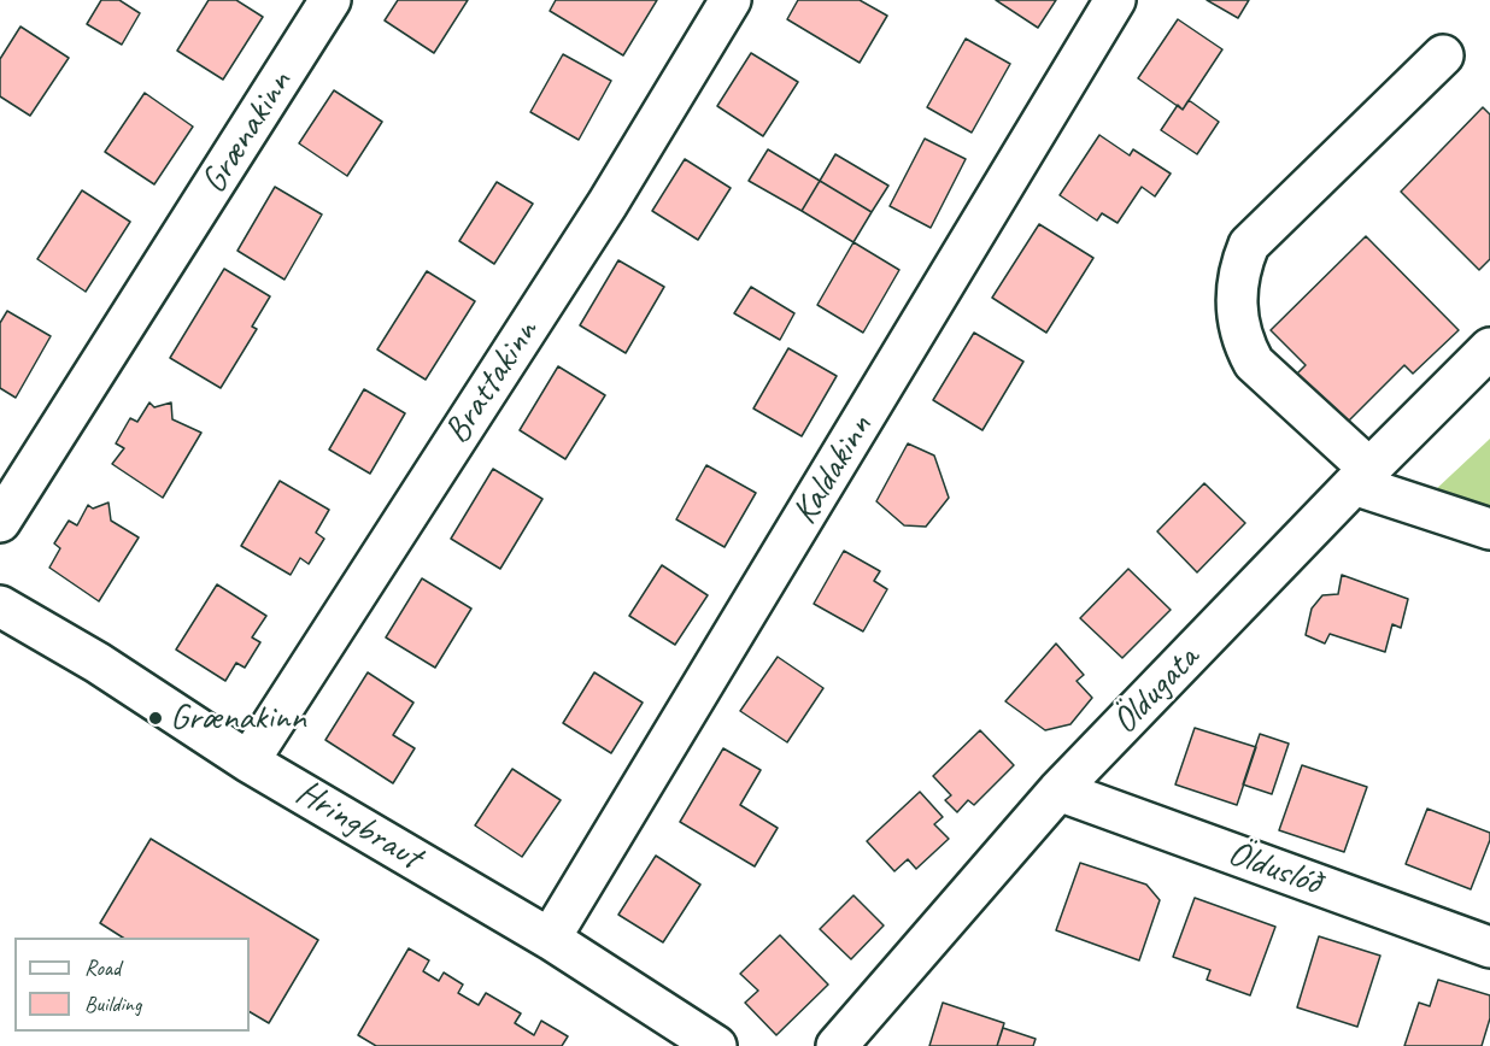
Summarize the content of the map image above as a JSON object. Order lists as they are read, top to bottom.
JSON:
{
  "streets": {
    "street": [
      "Grænakinn",
      "Brattakinn",
      "Kaldakinn",
      "Öldugata",
      "Hringbraut",
      "Ölduslóð"
    ]
  },
  "crossings": [
    ["Brattakinn", "Hringbraut"],
    ["Kaldakinn", "Hringbraut"],
    ["Öldugata", "Ölduslóð"]
  ],
  "places": ["Grænakinn"],
  "legend": ["Road", "Building"]
}
